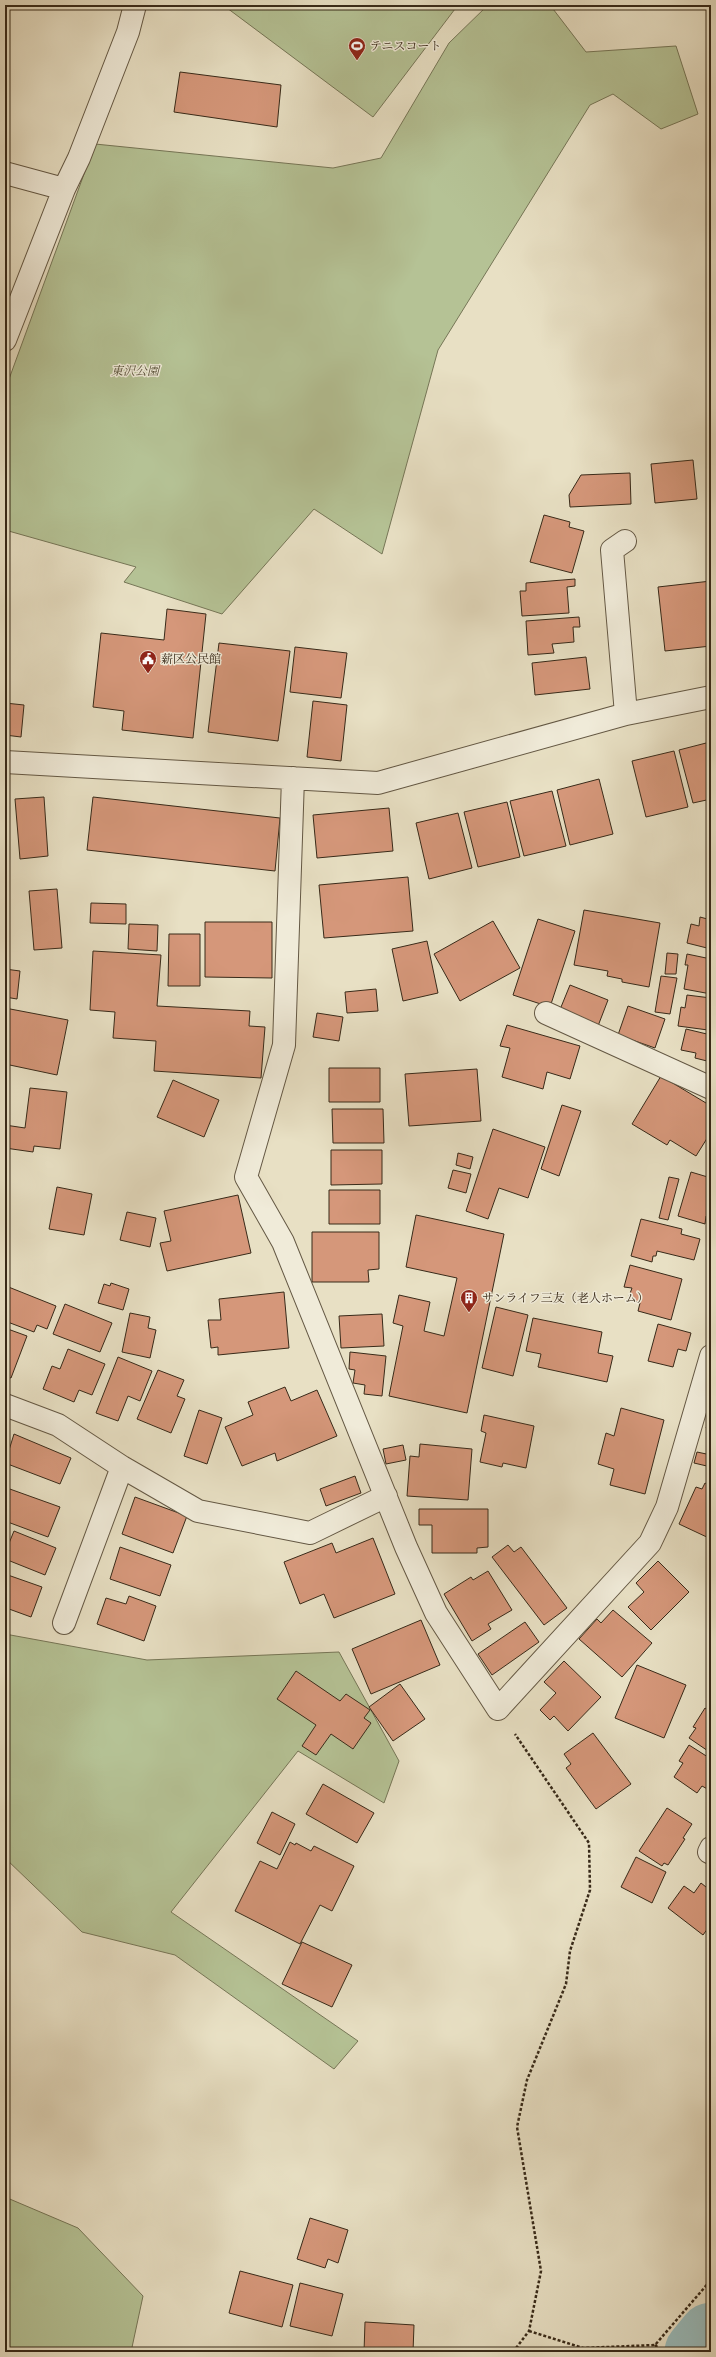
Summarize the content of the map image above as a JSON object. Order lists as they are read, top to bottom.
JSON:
{
  "parks": ["東沢公園"],
  "places": {
    "sports": ["テニスコート"],
    "public building": ["薪区公民館"],
    "building": ["サンライフ三友（老人ホーム）"]
  }
}
